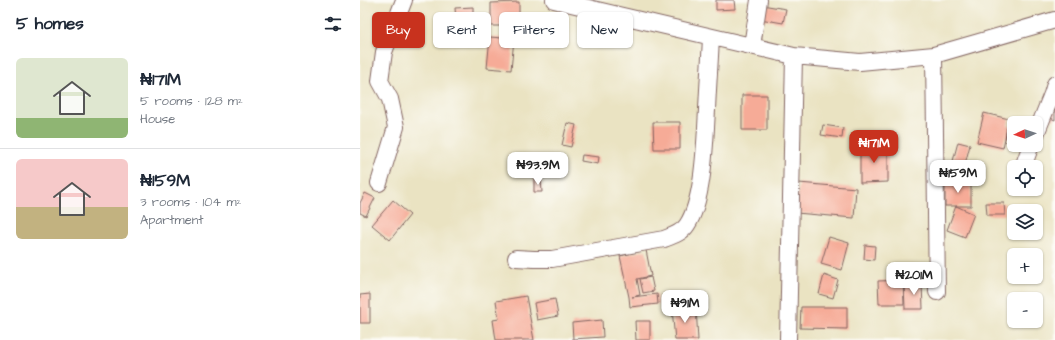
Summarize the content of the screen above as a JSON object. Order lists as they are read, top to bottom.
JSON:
{
  "north": "left",
  "page": {
    "heading": "5 homes",
    "chip": [
      "Buy",
      "Rent",
      "Filters",
      "New"
    ],
    "list": [
      {
        "name": "₦171M",
        "note": "5 rooms · 128 m² · House"
      },
      {
        "name": "₦159M",
        "note": "3 rooms · 104 m² · Apartment"
      }
    ],
    "map_buttons": ["+", "−"],
    "price": [
      "₦171M",
      "₦93.9M",
      "₦159M",
      "₦201M",
      "₦91M"
    ]
  }
}
